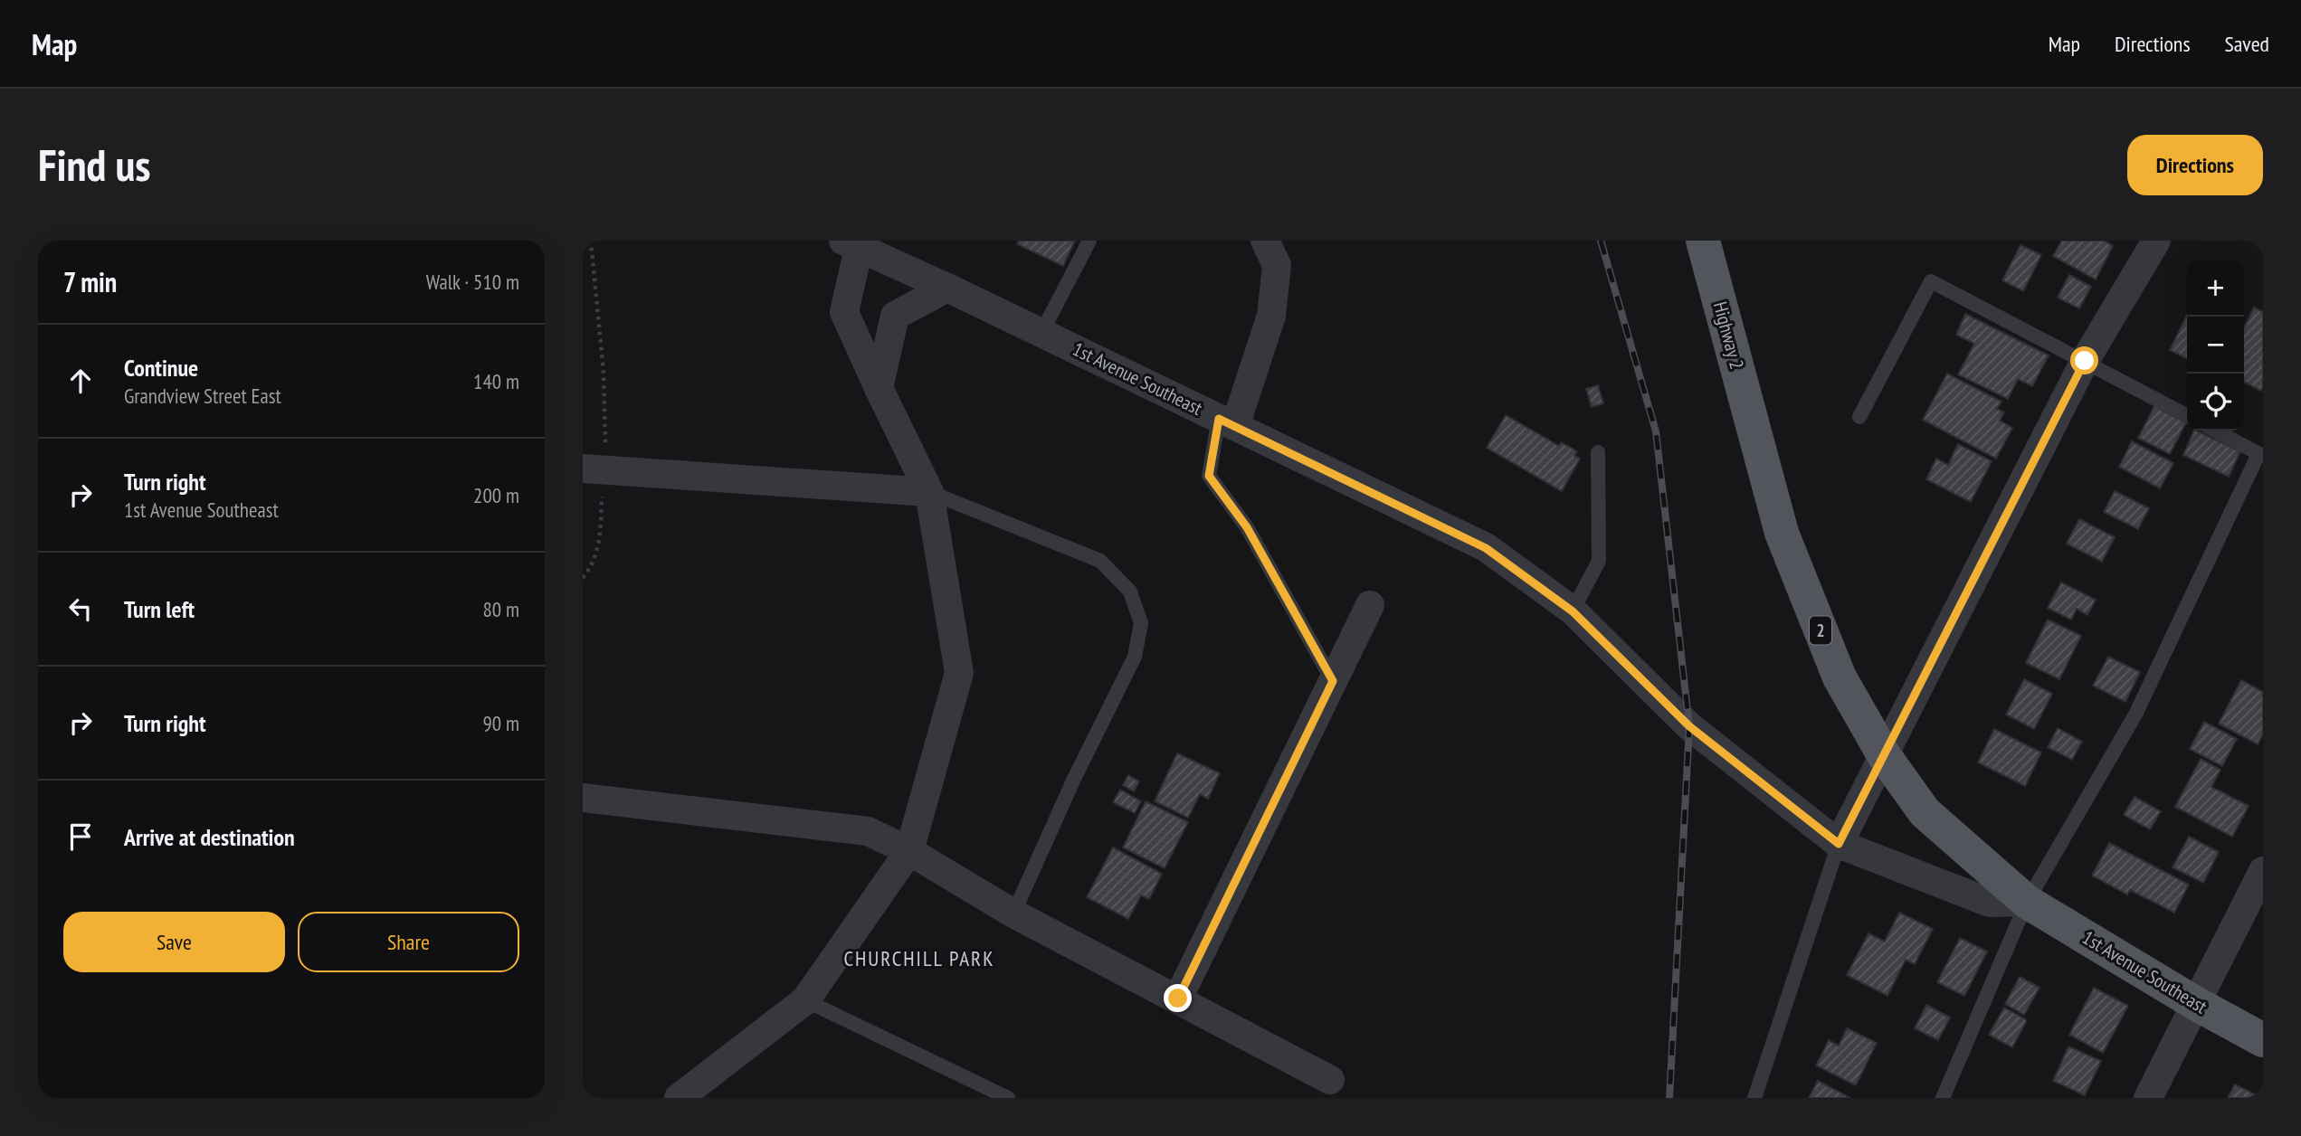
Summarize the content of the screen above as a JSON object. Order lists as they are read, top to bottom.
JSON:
{
  "streets": {
    "main road": ["Highway 2", "1st Avenue Southeast", "2"]
  },
  "crossings": [
    ["Highway 2", "1st Avenue Southeast"]
  ],
  "districts": ["CHURCHILL PARK"],
  "page": {
    "header": "Map",
    "nav": ["Map", "Directions", "Saved"],
    "buttons": [
      "Directions",
      ["Save", "Share"]
    ],
    "title": "Find us",
    "heading": ["7 min", "Walk · 510 m"],
    "map_buttons": ["+", "−"],
    "list": [
      ["Continue", "Grandview Street East", "140 m"],
      ["Turn right", "1st Avenue Southeast", "200 m"],
      ["Turn left", "80 m"],
      ["Turn right", "90 m"],
      "Arrive at destination"
    ]
  }
}
